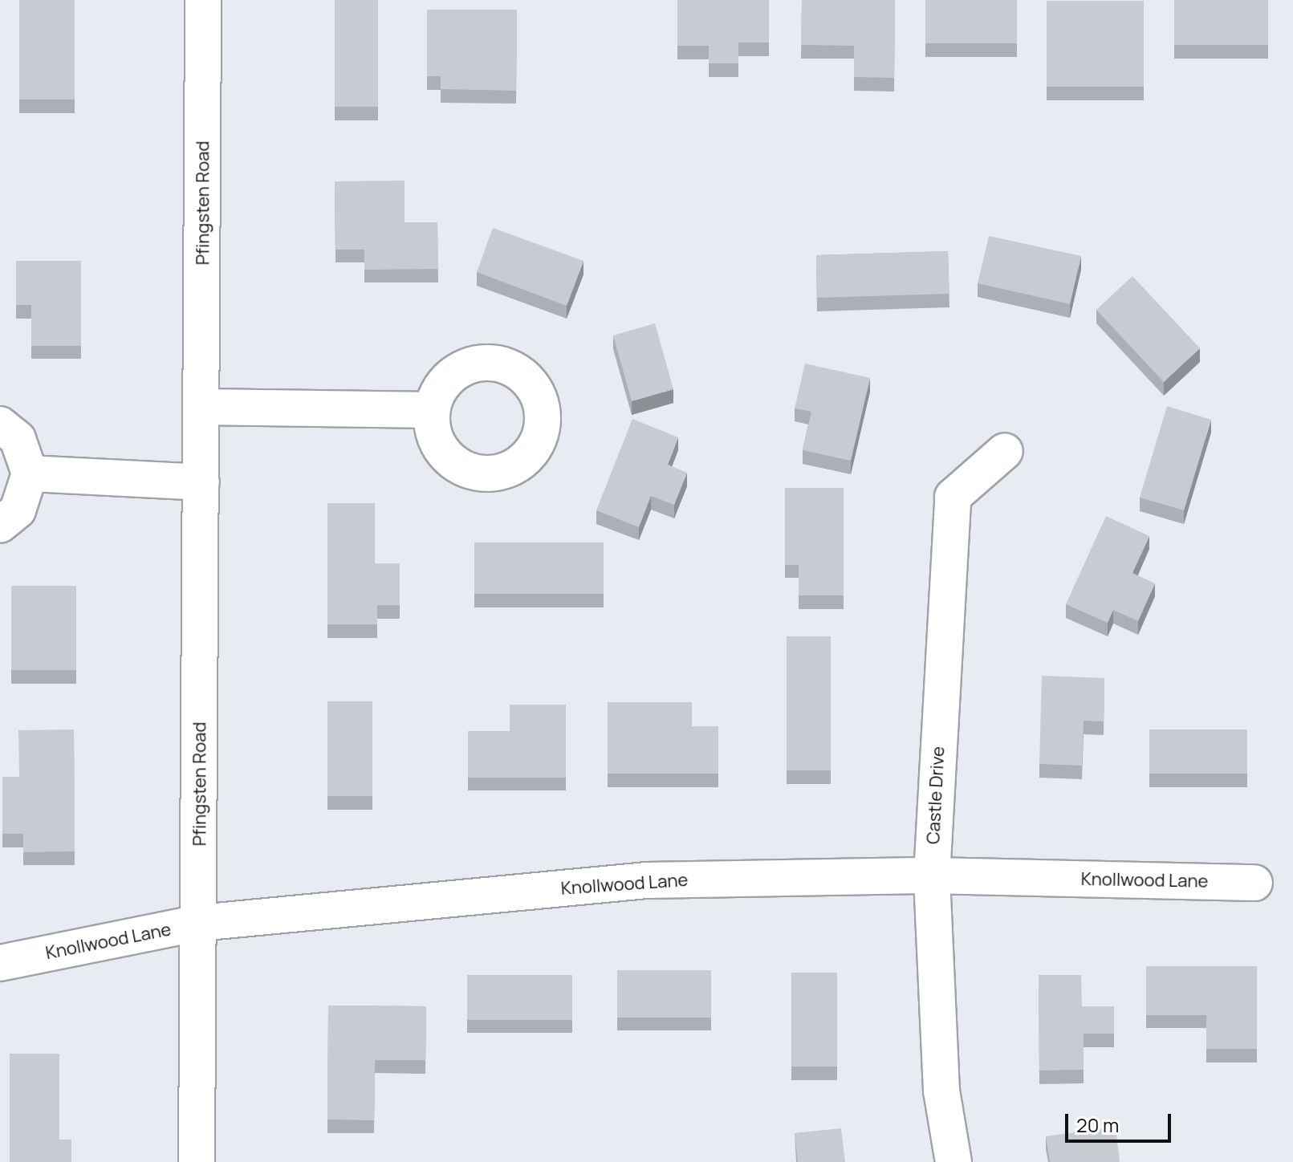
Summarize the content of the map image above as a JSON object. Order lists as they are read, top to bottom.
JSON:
{
  "streets": {
    "street": ["Pfingsten Road", "Castle Drive", "Knollwood Lane"]
  },
  "crossings": [
    ["Pfingsten Road", "Knollwood Lane"],
    ["Castle Drive", "Knollwood Lane"]
  ],
  "scale_bar": "20 m"
}
